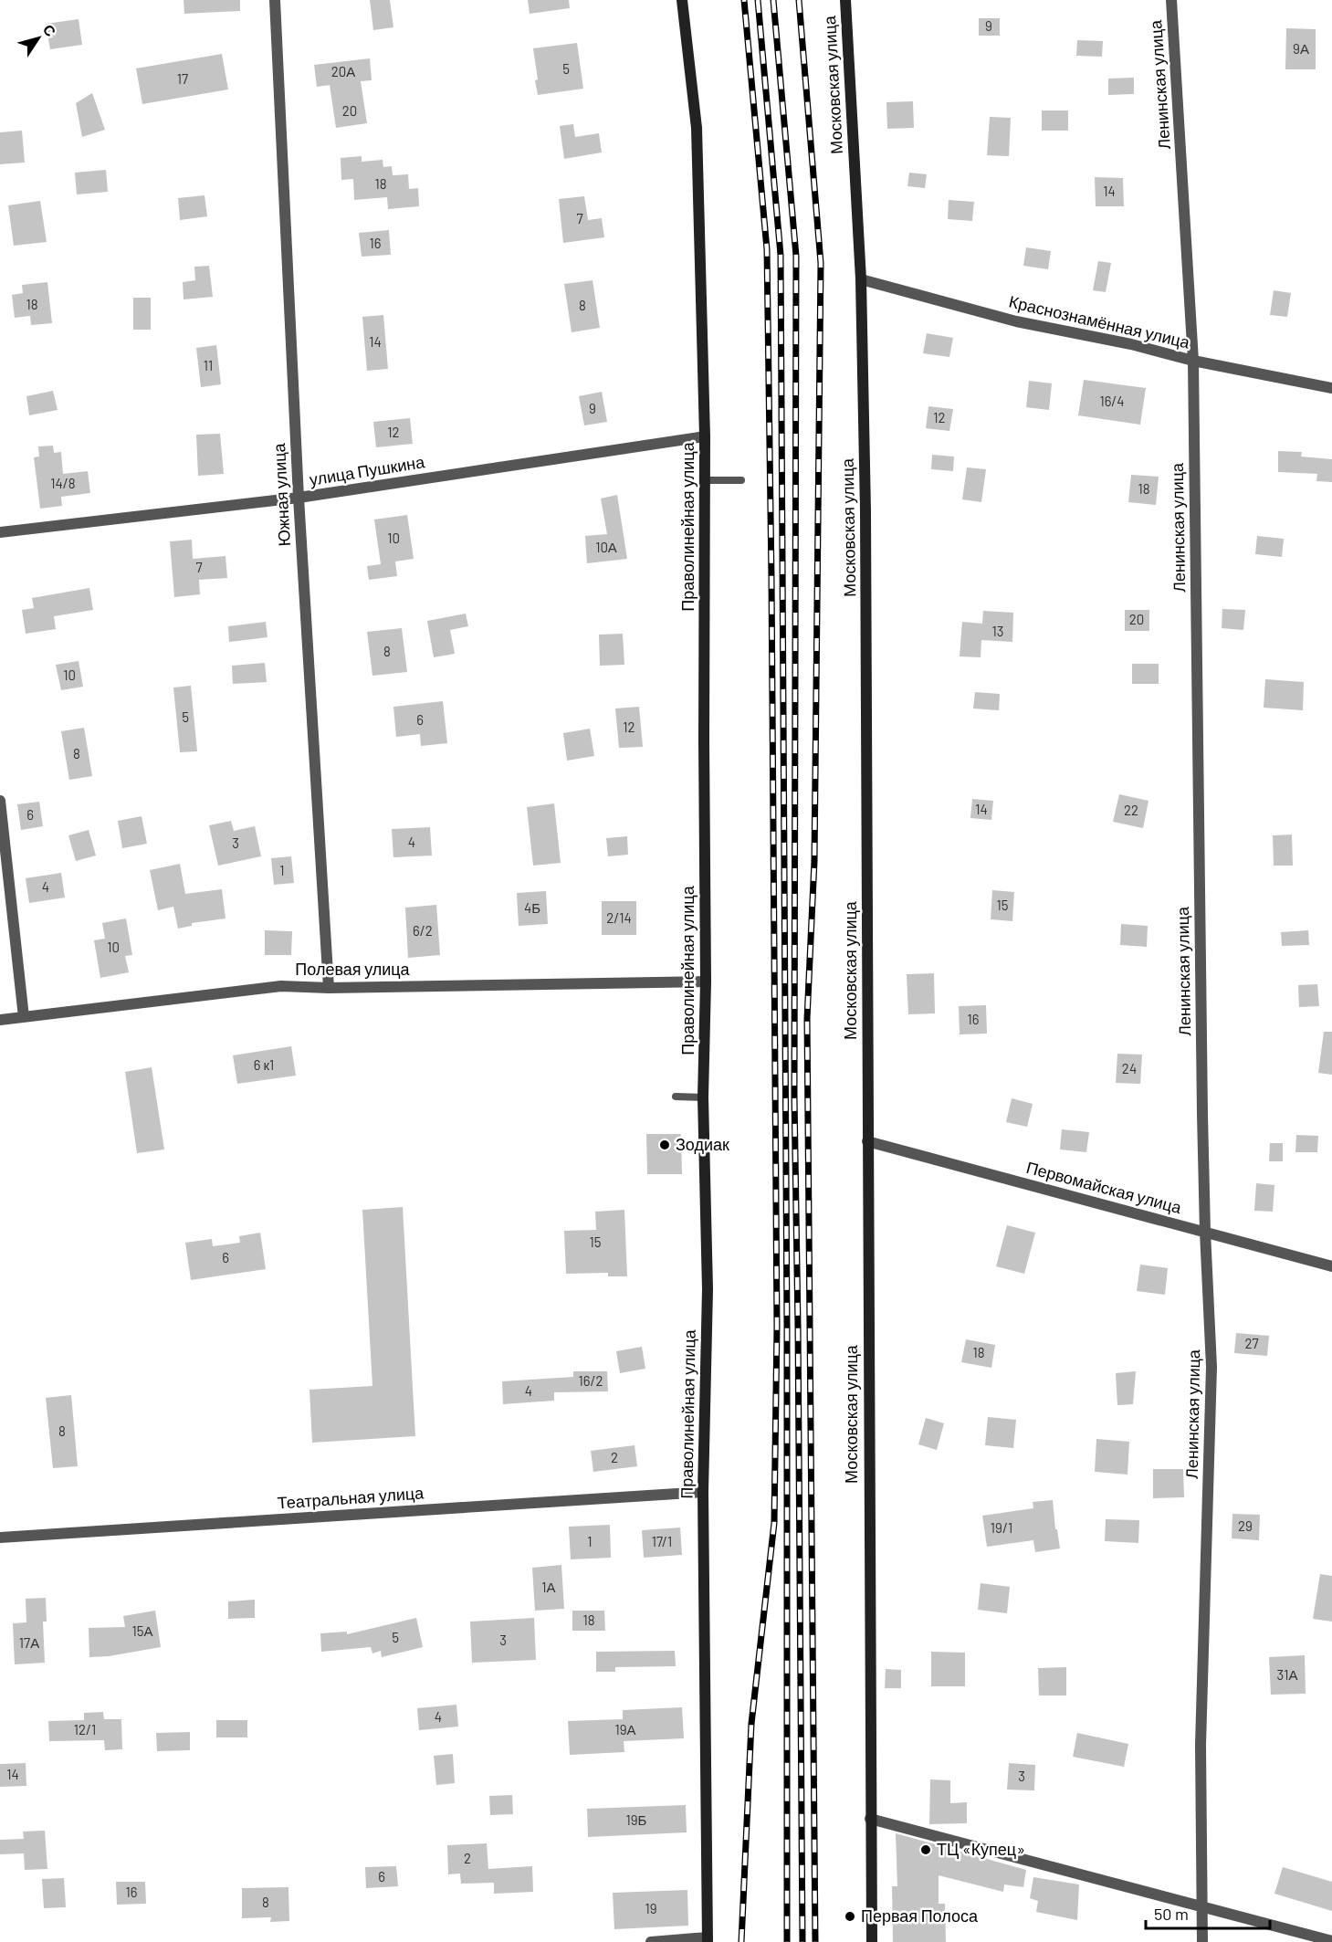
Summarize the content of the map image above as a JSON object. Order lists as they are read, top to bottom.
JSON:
{
  "streets": {
    "main road": ["Московская улица", "Праволинейная улица"],
    "street": [
      "Ленинская улица",
      "Краснознамённая улица",
      "улица Пушкина",
      "Южная улица",
      "Полевая улица",
      "Первомайская улица",
      "Театральная улица"
    ]
  },
  "crossings": [
    ["Московская улица", "Краснознамённая улица"],
    ["Московская улица", "Первомайская улица"],
    ["Ленинская улица", "Краснознамённая улица"],
    ["Ленинская улица", "Первомайская улица"],
    ["улица Пушкина", "Южная улица"],
    ["улица Пушкина", "Праволинейная улица"],
    ["Южная улица", "Полевая улица"],
    ["Праволинейная улица", "Полевая улица"],
    ["Праволинейная улица", "Театральная улица"]
  ],
  "places": ["Зодиак", "ТЦ «Купец»", "Первая Полоса"],
  "house_numbers": [
    "9",
    "9А",
    "5",
    "20А",
    "17",
    "20",
    "18",
    "14",
    "7",
    "16",
    "18",
    "8",
    "14",
    "11",
    "16/4",
    "9",
    "12",
    "12",
    "14/8",
    "18",
    "10",
    "10А",
    "7",
    "20",
    "13",
    "8",
    "10",
    "5",
    "6",
    "12",
    "8",
    "14",
    "22",
    "6",
    "4",
    "3",
    "1",
    "4",
    "15",
    "4Б",
    "2/14",
    "6/2",
    "10",
    "16",
    "6 к1",
    "24",
    "15",
    "6",
    "27",
    "18",
    "16/2",
    "4",
    "8",
    "2",
    "29",
    "19/1",
    "1",
    "17/1",
    "1А",
    "18",
    "15А",
    "5",
    "3",
    "17А",
    "31А",
    "4",
    "12/1",
    "19А",
    "14",
    "3",
    "19Б",
    "2",
    "6",
    "16",
    "8",
    "19"
  ],
  "scale_bar": "50 m",
  "north": "top right"
}
